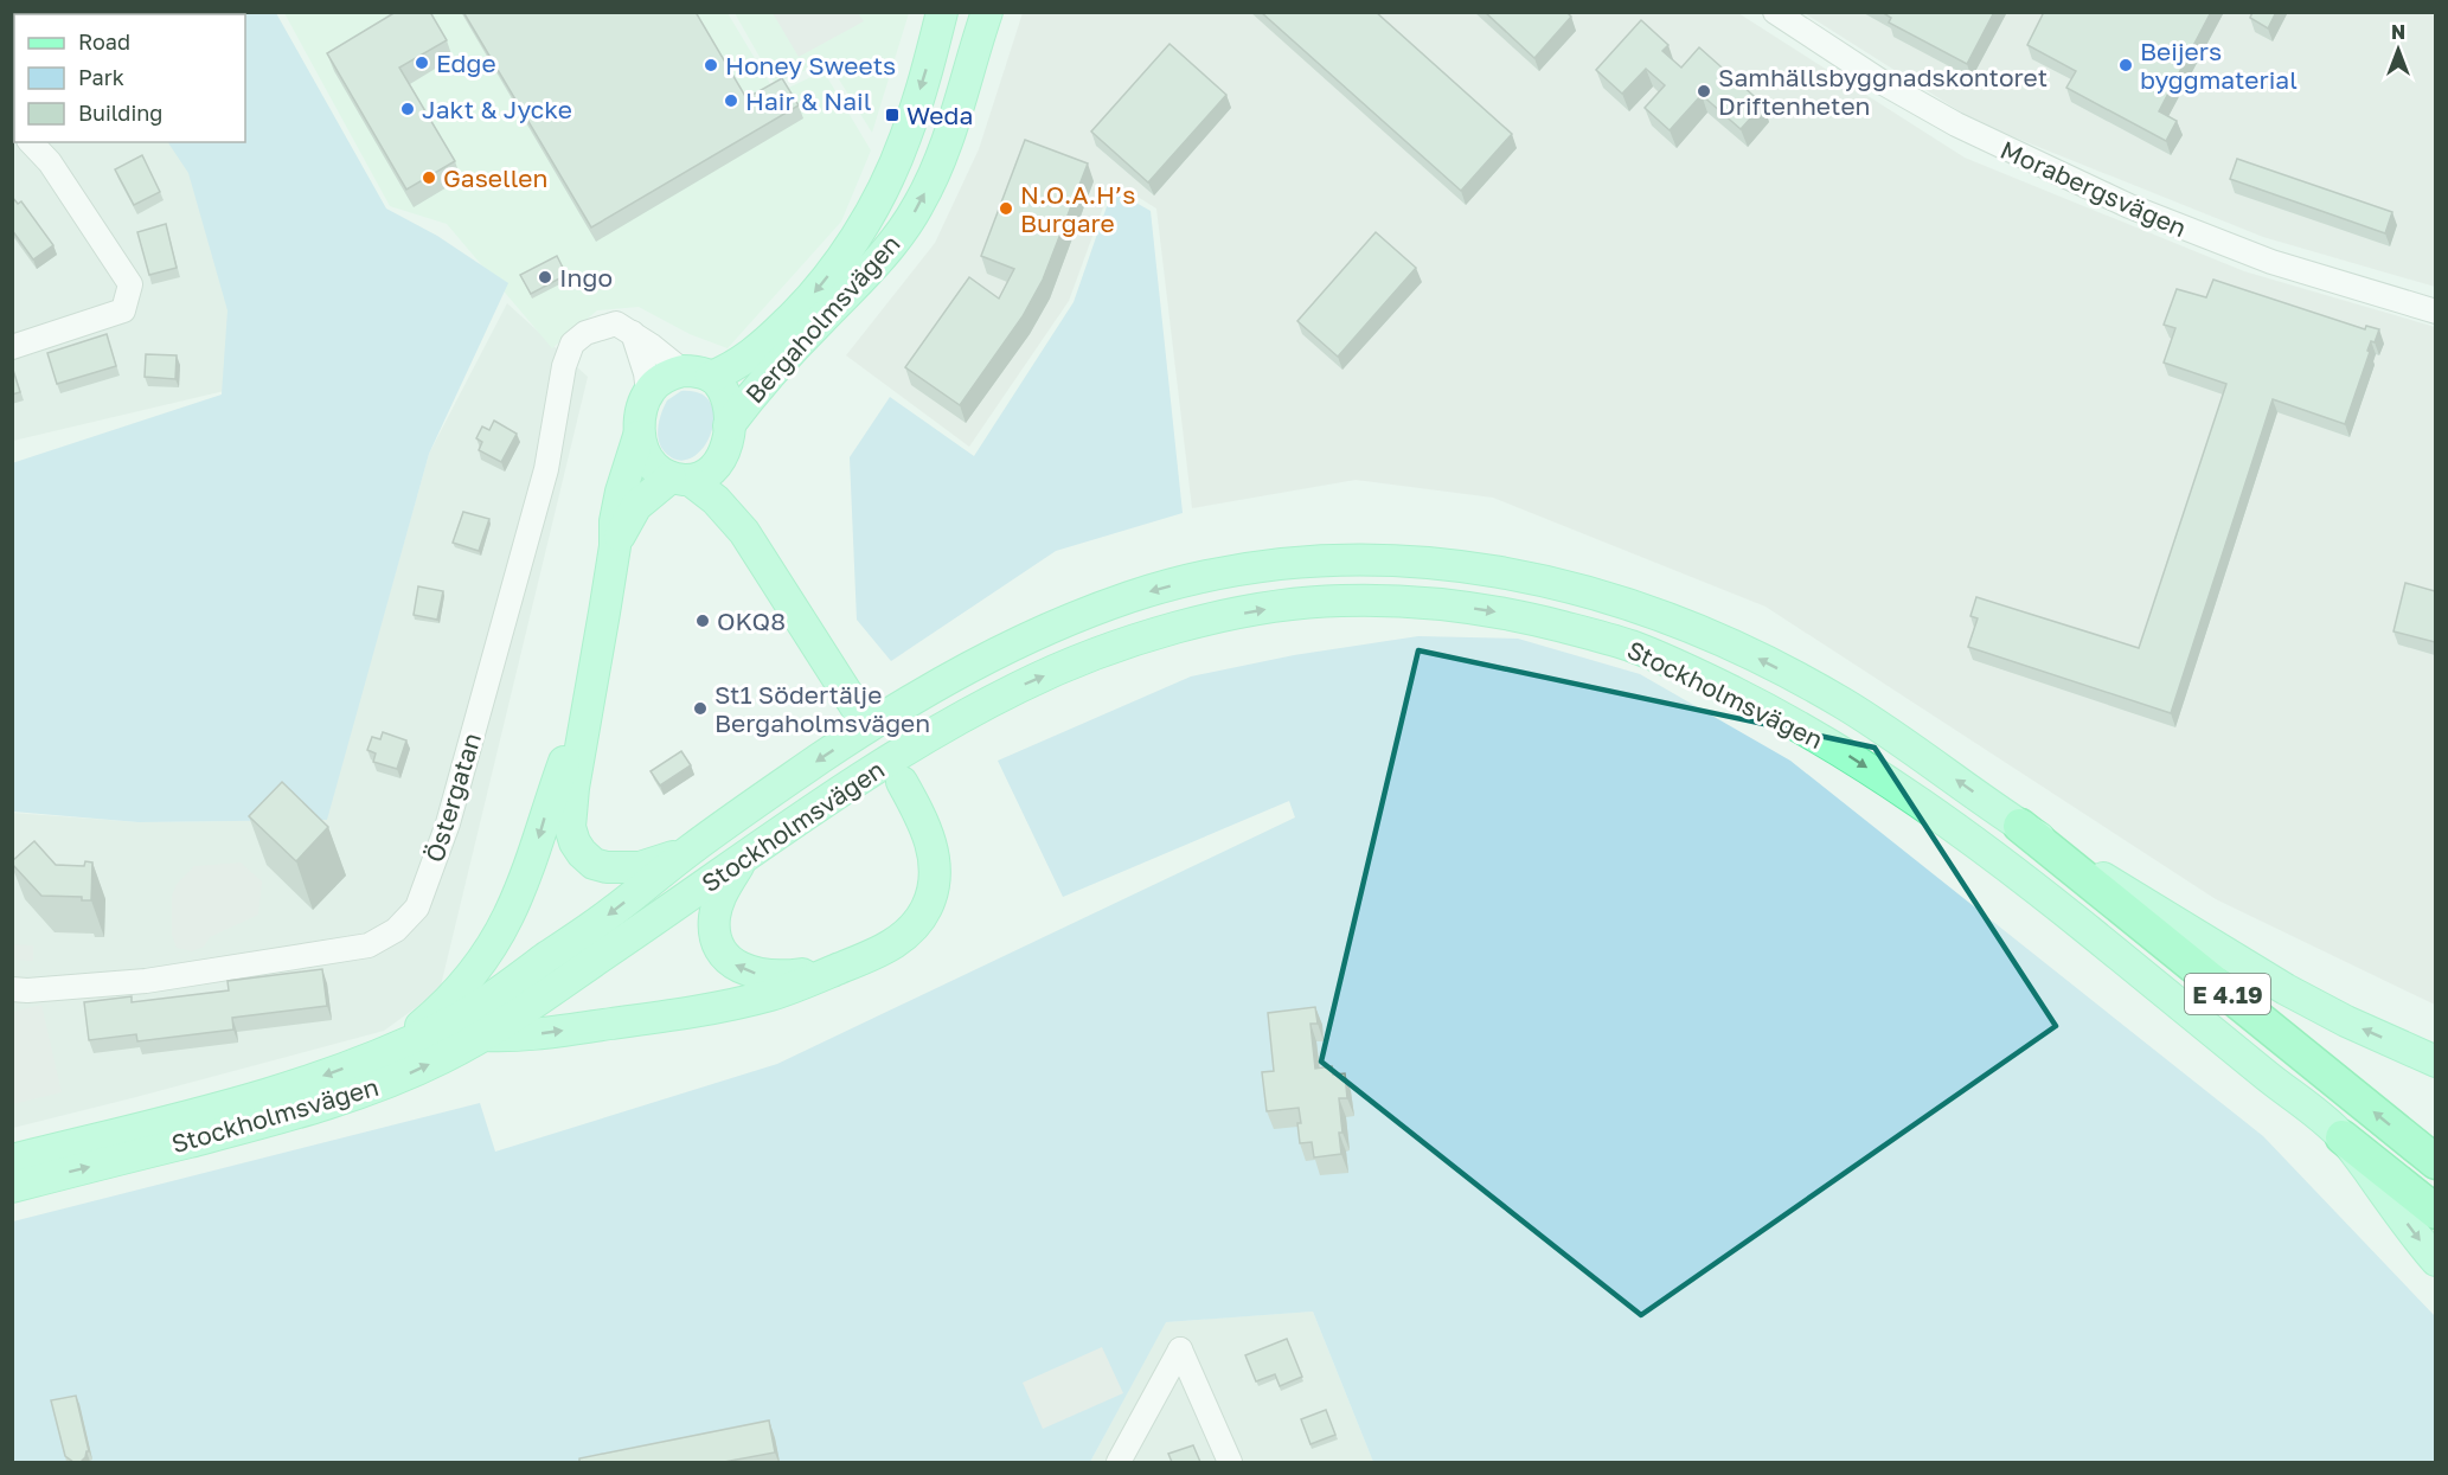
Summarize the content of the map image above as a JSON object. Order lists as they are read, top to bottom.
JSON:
{
  "streets": {
    "highway": ["E 4.19"],
    "main road": ["Bergaholmsvägen", "Stockholmsvägen"],
    "street": ["Morabergsvägen", "Östergatan"]
  },
  "crossings": [
    ["Stockholmsvägen", "E 4.19"]
  ],
  "places": {
    "other": [
      "Edge",
      "Honey Sweets",
      "Beijers byggmaterial",
      "Samhällsbyggnadskontoret Driftenheten",
      "Hair & Nail",
      "Jakt & Jycke",
      "Gasellen",
      "N.O.A.H’s Burgare",
      "Ingo",
      "OKQ8",
      "St1 Södertälje Bergaholmsvägen"
    ],
    "transit": ["Weda"]
  },
  "legend": ["Road", "Park", "Building"],
  "north": "top"
}
